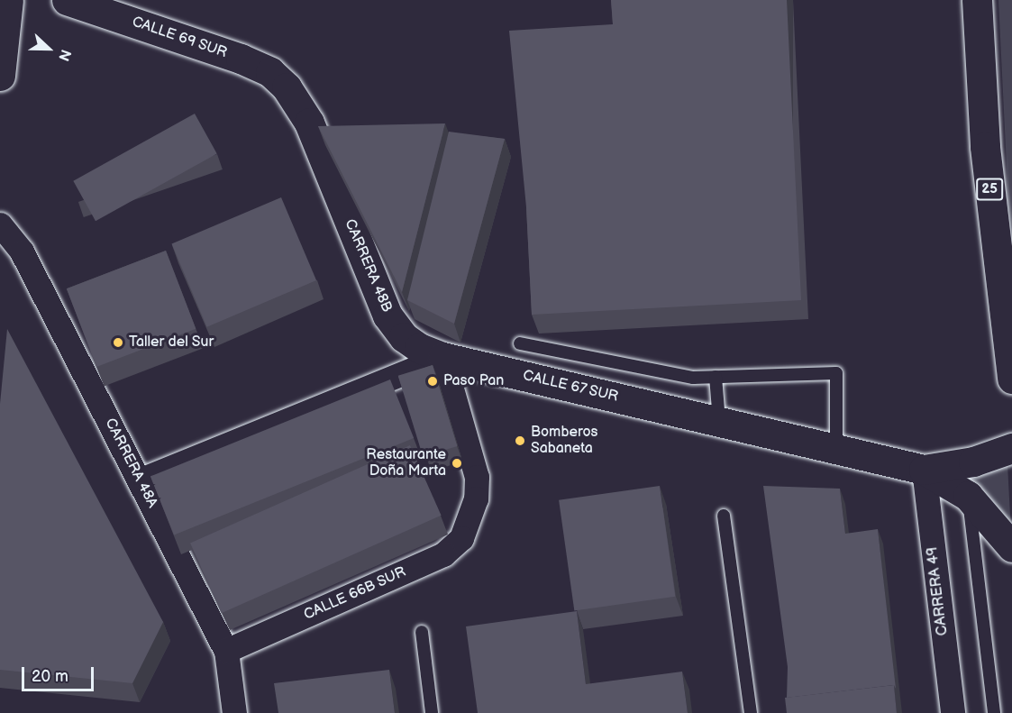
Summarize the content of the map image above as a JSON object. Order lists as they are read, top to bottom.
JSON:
{
  "streets": {
    "main road": [
      "CALLE 69 SUR",
      "25",
      "CARRERA 48B",
      "CALLE 67 SUR"
    ],
    "street": ["CARRERA 48A", "CARRERA 49", "CALLE 66B SUR"]
  },
  "crossings": [
    ["CALLE 69 SUR", "CARRERA 48B"],
    ["CARRERA 48B", "CALLE 67 SUR"],
    ["CARRERA 48B", "CALLE 66B SUR"],
    ["CALLE 67 SUR", "CARRERA 49"],
    ["CALLE 67 SUR", "CALLE 66B SUR"],
    ["CARRERA 48A", "CALLE 66B SUR"]
  ],
  "places": [
    "Taller del Sur",
    "Paso Pan",
    "Bomberos Sabaneta",
    "Restaurante Doña Marta"
  ],
  "scale_bar": "20 m",
  "north": "right"
}
